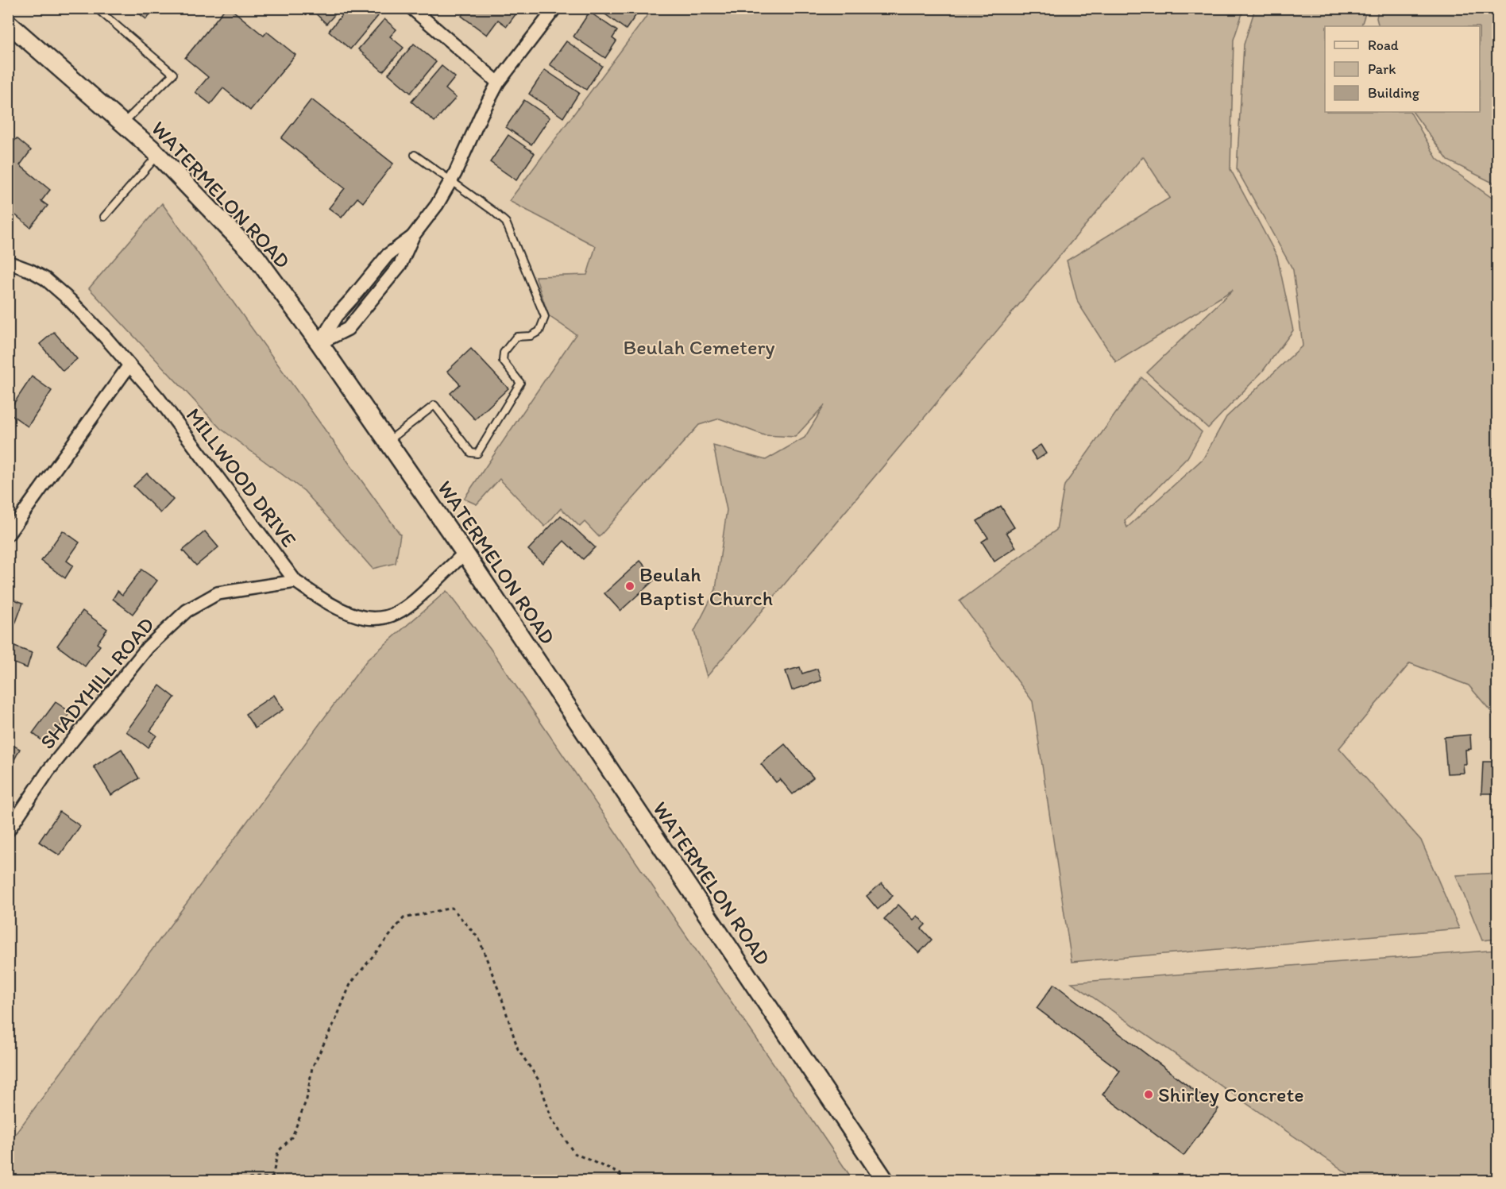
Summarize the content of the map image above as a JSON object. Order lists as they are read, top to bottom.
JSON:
{
  "streets": {
    "main road": ["WATERMELON ROAD"],
    "street": ["MILLWOOD DRIVE", "SHADYHILL ROAD"]
  },
  "crossings": [
    ["WATERMELON ROAD", "MILLWOOD DRIVE"],
    ["MILLWOOD DRIVE", "SHADYHILL ROAD"]
  ],
  "parks": ["Beulah Cemetery"],
  "places": ["Beulah Baptist Church", "Shirley Concrete"],
  "legend": ["Road", "Park", "Building"]
}
